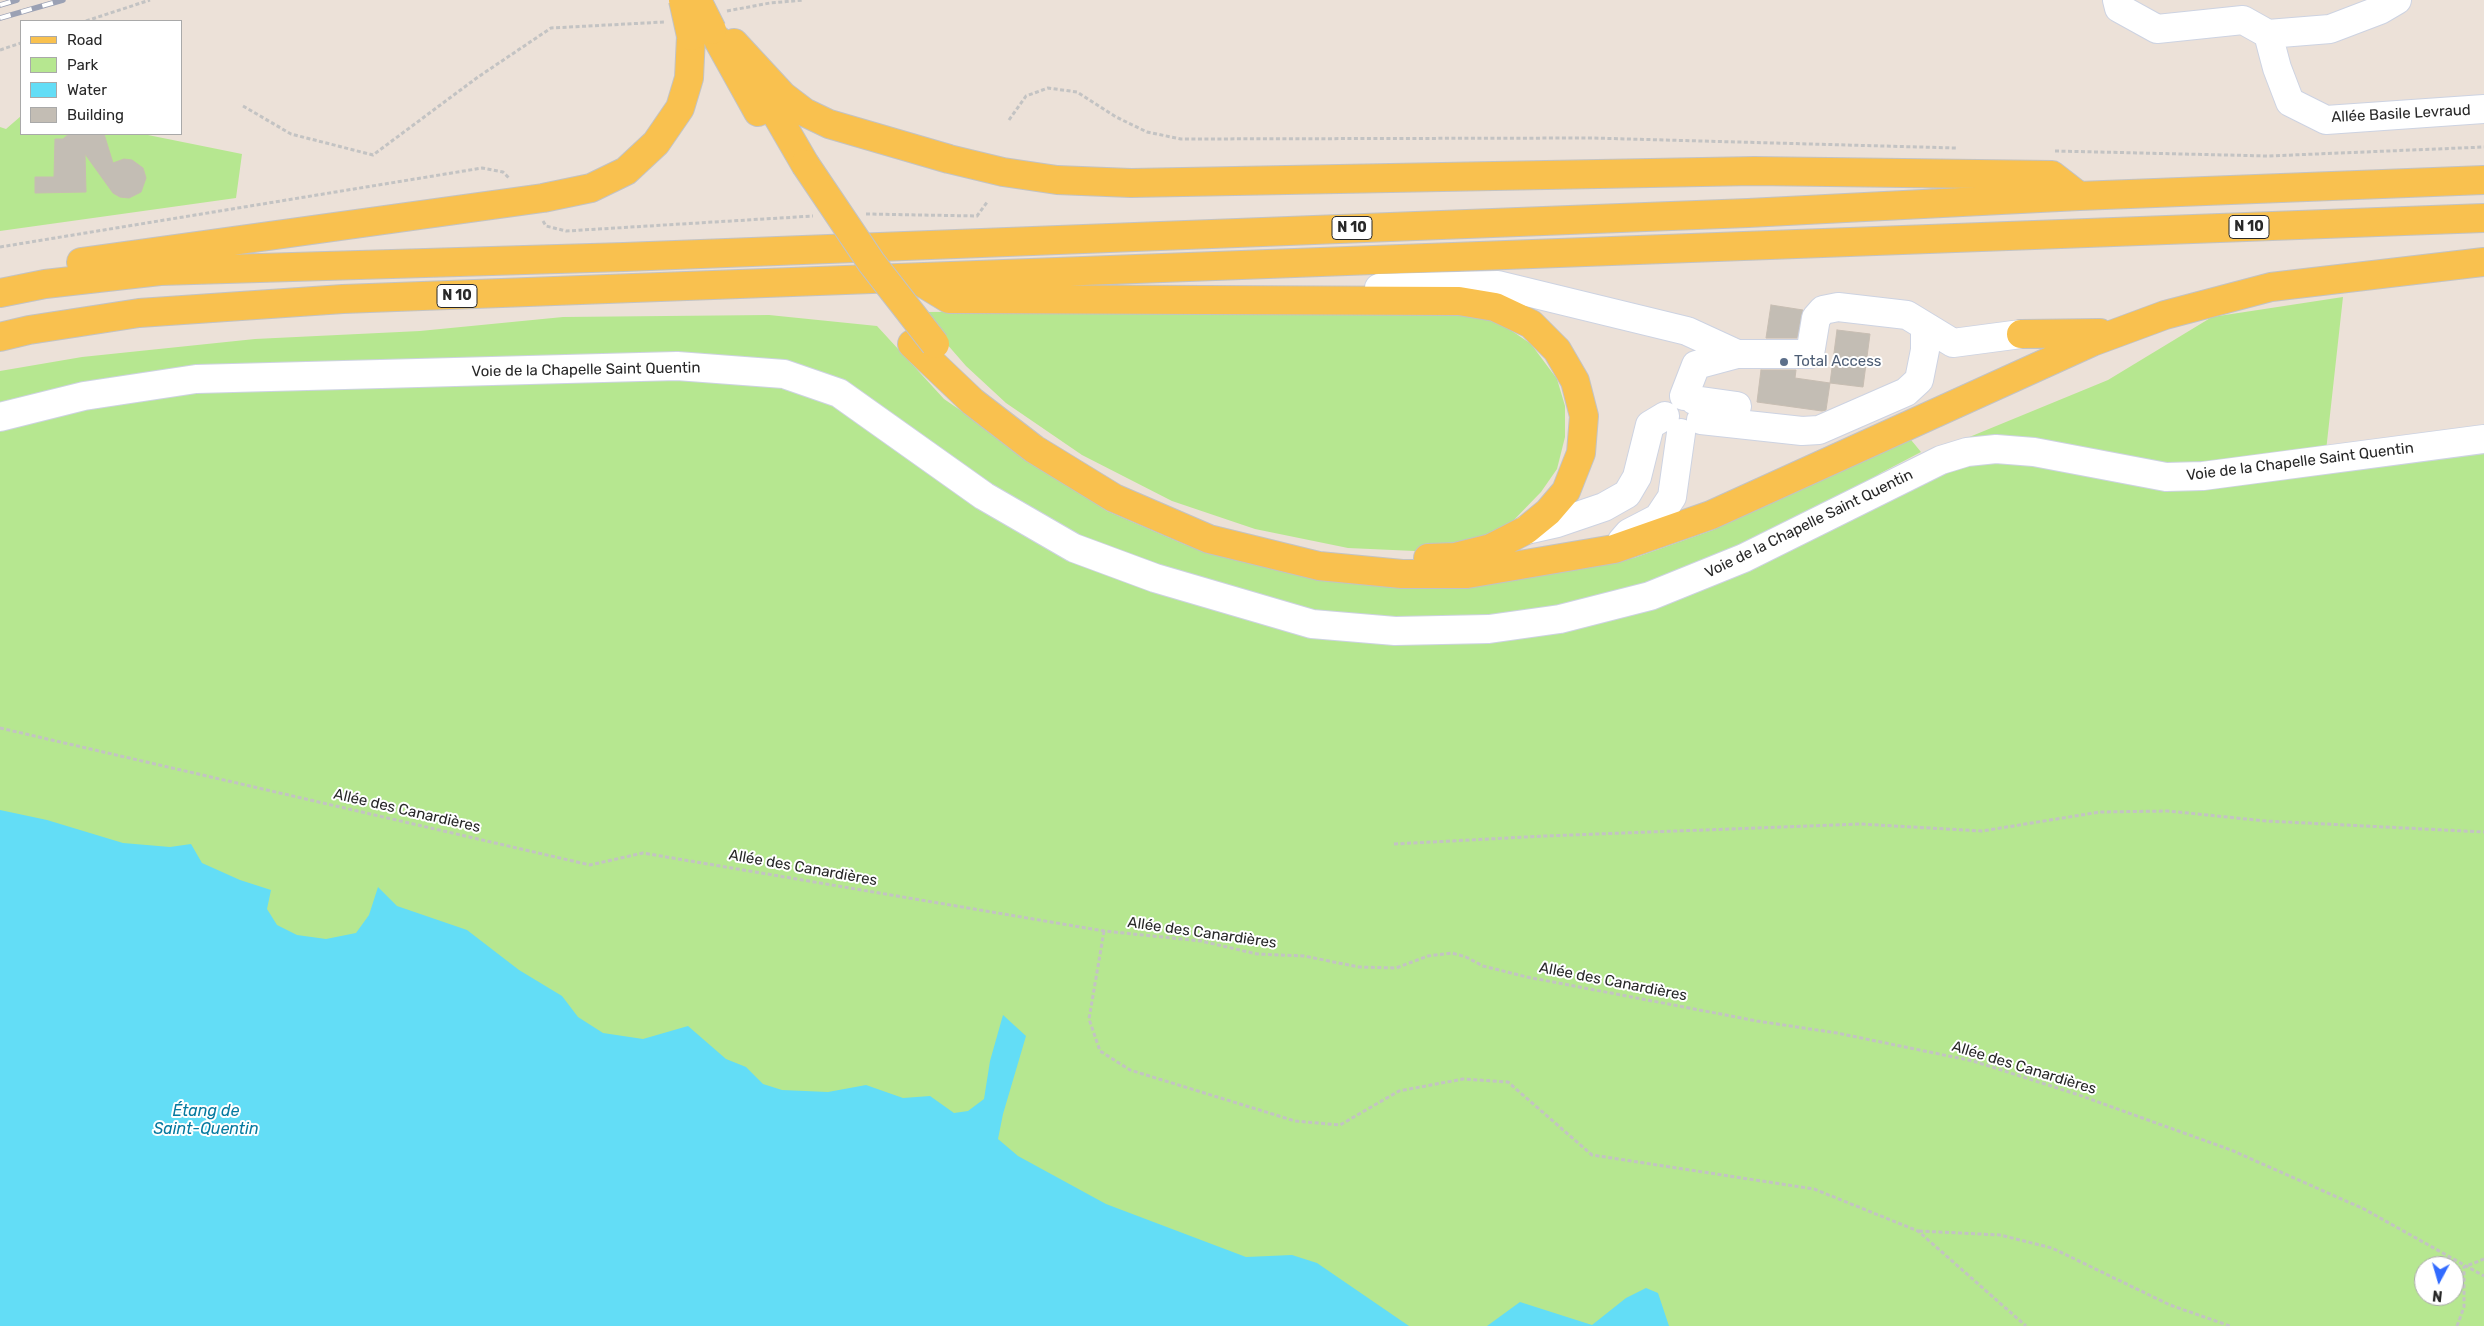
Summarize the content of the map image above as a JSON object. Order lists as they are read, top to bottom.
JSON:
{
  "streets": {
    "main road": ["N 10"],
    "street": ["Allée Basile Levraud", "Voie de la Chapelle Saint Quentin"],
    "path": ["Allée des Canardières"]
  },
  "water": ["Étang de Saint-Quentin"],
  "places": ["Total Access"],
  "legend": [
    "Road",
    "Park",
    "Water",
    "Building"
  ],
  "north": "bottom"
}
